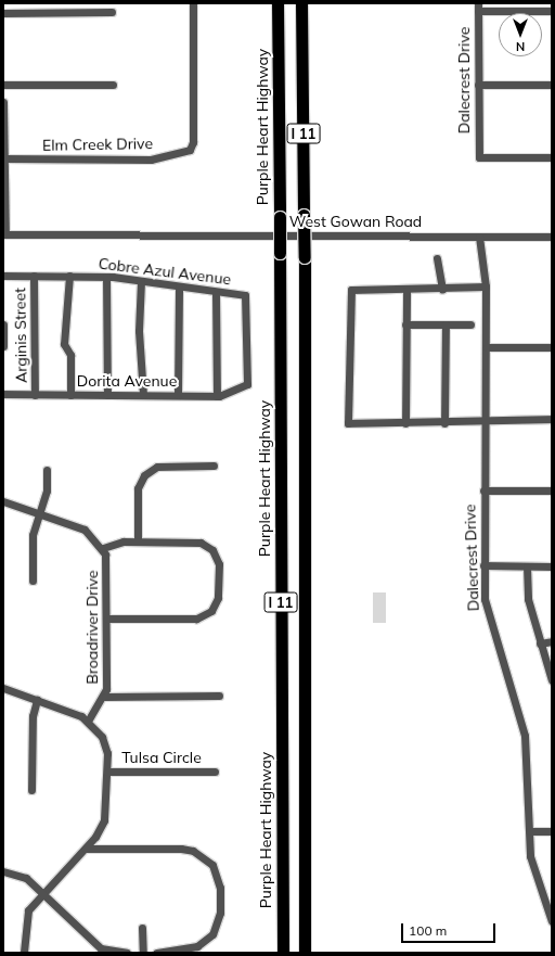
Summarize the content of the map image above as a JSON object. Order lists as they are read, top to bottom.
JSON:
{
  "streets": {
    "highway": ["Purple Heart Highway", "I 11"],
    "street": [
      "Dalecrest Drive",
      "Elm Creek Drive",
      "West Gowan Road",
      "Cobre Azul Avenue",
      "Arginis Street",
      "Dorita Avenue",
      "Broadriver Drive",
      "Tulsa Circle"
    ]
  },
  "crossings": [
    ["Dalecrest Drive", "West Gowan Road"],
    ["Cobre Azul Avenue", "Arginis Street"],
    ["Cobre Azul Avenue", "Dorita Avenue"],
    ["Arginis Street", "Dorita Avenue"]
  ],
  "scale_bar": "100 m",
  "north": "bottom"
}
